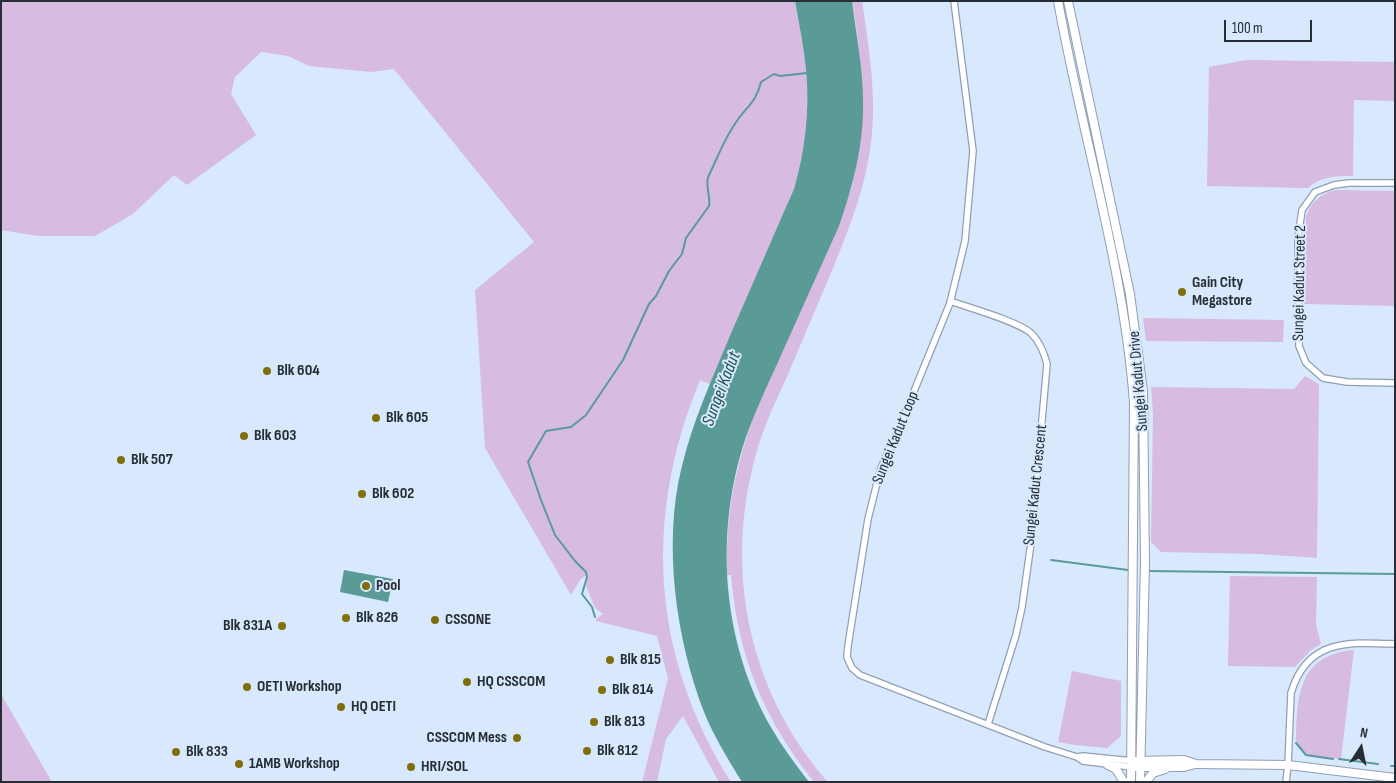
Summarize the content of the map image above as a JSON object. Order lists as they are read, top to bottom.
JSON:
{
  "streets": {
    "main road": ["Sungei Kadut Drive"],
    "street": ["Sungei Kadut Street 2", "Sungei Kadut Loop", "Sungei Kadut Crescent"]
  },
  "crossings": [
    ["Sungei Kadut Drive", "Sungei Kadut Loop"],
    ["Sungei Kadut Loop", "Sungei Kadut Crescent"]
  ],
  "water": ["Sungei Kadut"],
  "places": [
    "Gain City Megastore",
    "Blk 604",
    "Blk 605",
    "Blk 603",
    "Blk 507",
    "Blk 602",
    "Pool",
    "Blk 826",
    "CSSONE",
    "Blk 831A",
    "Blk 815",
    "HQ CSSCOM",
    "OETI Workshop",
    "Blk 814",
    "HQ OETI",
    "Blk 813",
    "CSSCOM Mess",
    "Blk 812",
    "Blk 833",
    "1AMB Workshop",
    "HRI/SOL"
  ],
  "scale_bar": "100 m",
  "north": "top"
}
